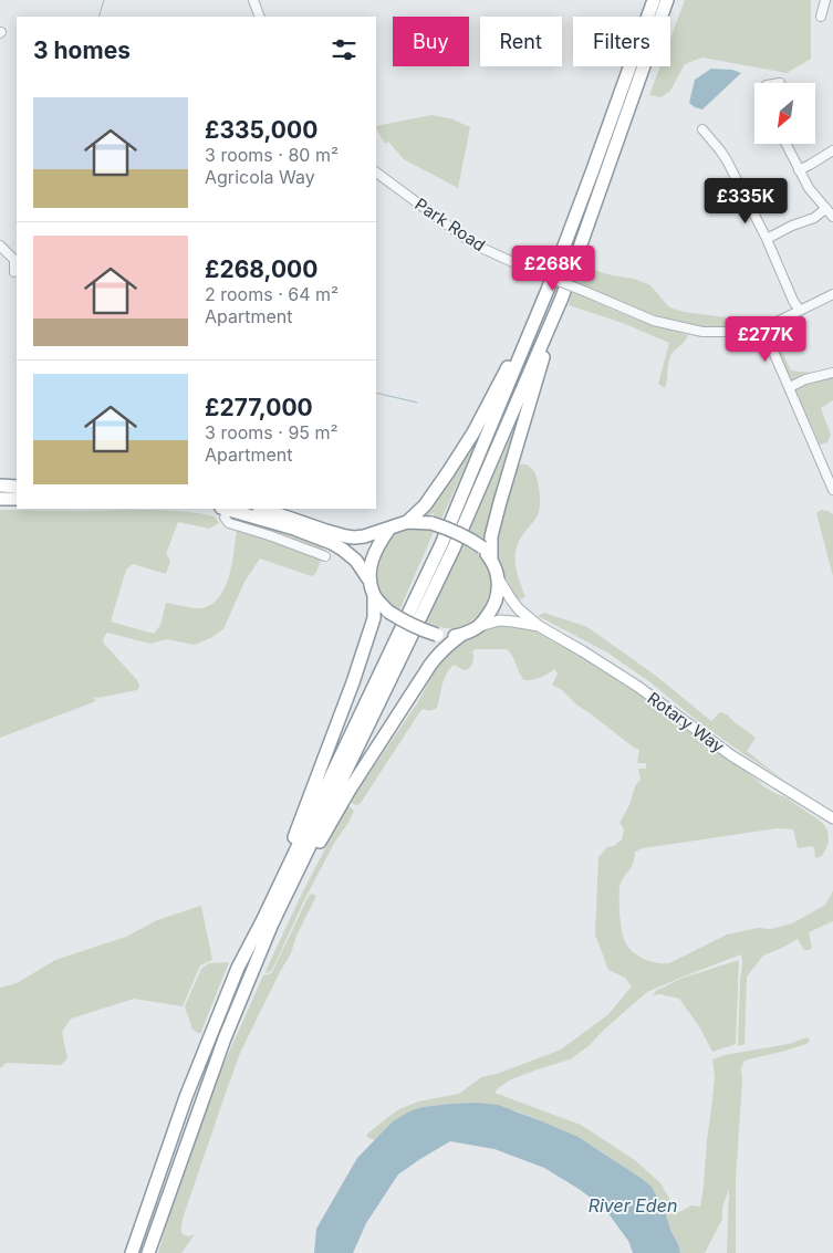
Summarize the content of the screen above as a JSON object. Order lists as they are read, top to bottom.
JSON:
{
  "streets": {
    "main road": ["Rotary Way"],
    "street": ["Park Road"]
  },
  "water": ["River Eden"],
  "north": "bottom left",
  "page": {
    "chip": ["Buy", "Rent", "Filters"],
    "heading": "3 homes",
    "list": [
      {
        "name": "£335,000",
        "note": "3 rooms · 80 m² · Agricola Way"
      },
      {
        "name": "£268,000",
        "note": "2 rooms · 64 m² · Apartment"
      },
      {
        "name": "£277,000",
        "note": "3 rooms · 95 m² · Apartment"
      }
    ],
    "price": ["£335K", "£268K", "£277K"]
  }
}
